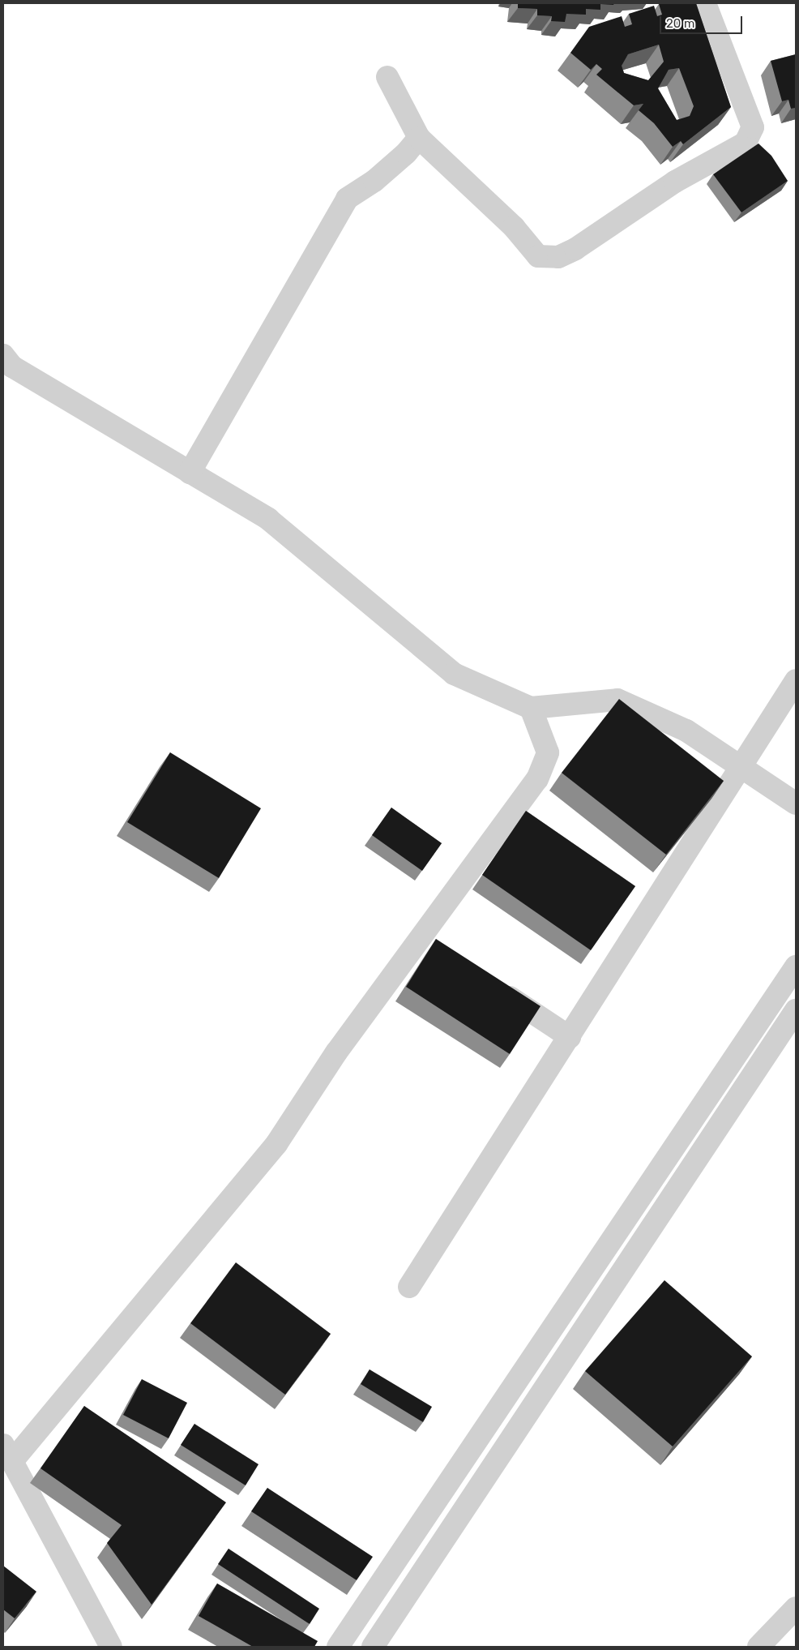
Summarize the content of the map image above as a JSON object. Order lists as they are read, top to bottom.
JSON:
{
  "scale_bar": "20 m"
}
